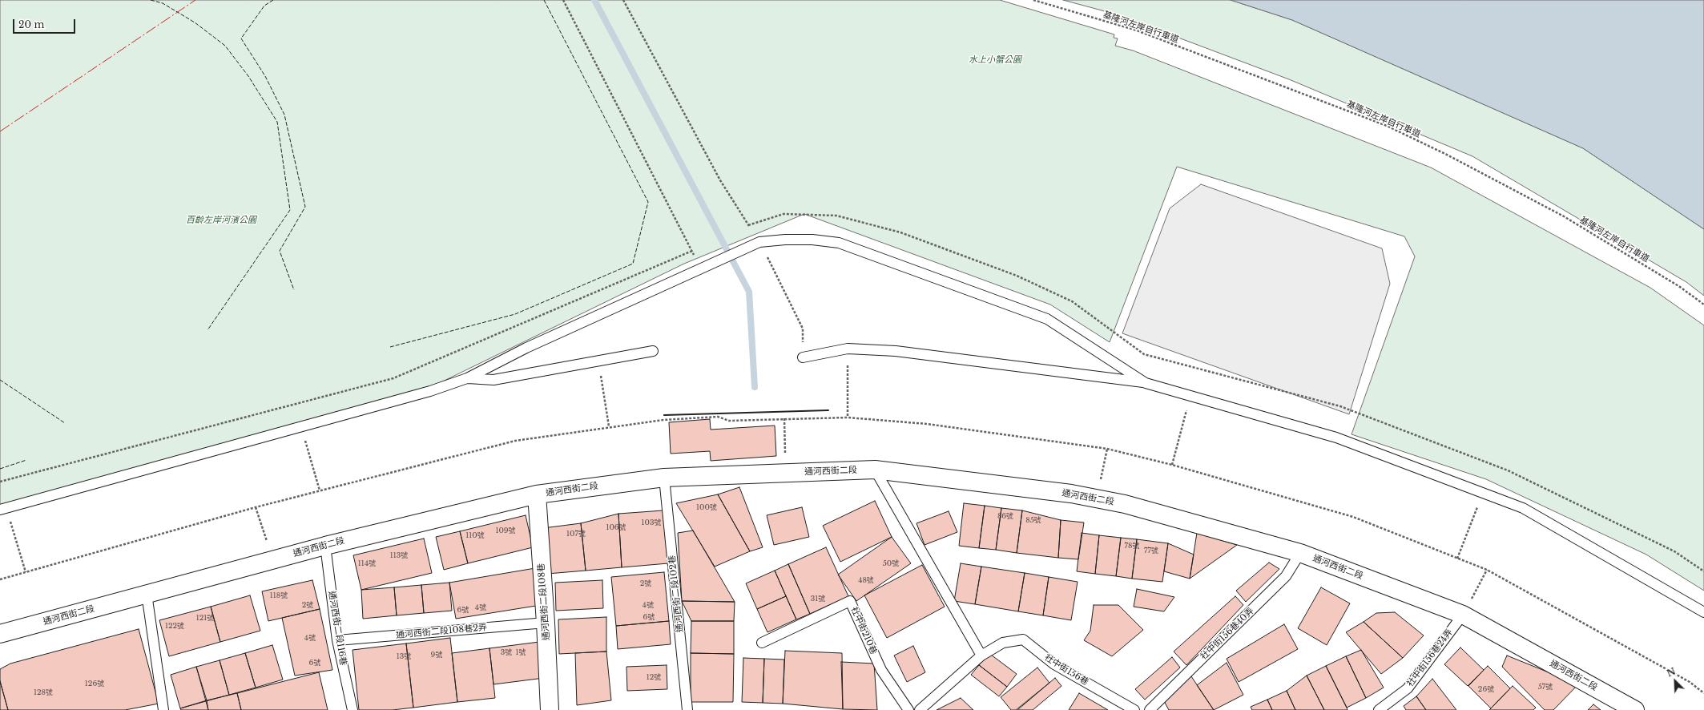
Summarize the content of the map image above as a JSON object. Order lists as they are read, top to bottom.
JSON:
{
  "streets": {
    "street": ["通河西街二段", "通河西街二段108巷"],
    "lane": [
      "通河西街二段102巷",
      "通河西街二段116巷",
      "社中街210巷",
      "通河西街二段108巷2弄",
      "社中街156巷40弄",
      "社中街156巷24弄",
      "社中街156巷"
    ],
    "path": ["基隆河左岸自行車道"]
  },
  "crossings": [
    ["通河西街二段", "通河西街二段102巷"],
    ["通河西街二段", "通河西街二段108巷"],
    ["通河西街二段", "通河西街二段116巷"],
    ["通河西街二段", "社中街156巷40弄"],
    ["通河西街二段", "社中街156巷24弄"],
    ["通河西街二段108巷", "通河西街二段108巷2弄"],
    ["通河西街二段116巷", "通河西街二段108巷2弄"]
  ],
  "parks": ["水上小蟹公園", "百齡左岸河濱公園"],
  "house_numbers": [
    "100號",
    "86號",
    "85號",
    "103號",
    "106號",
    "109號",
    "107號",
    "110號",
    "78號",
    "77號",
    "113號",
    "114號",
    "50號",
    "48號",
    "2號",
    "118號",
    "31號",
    "2號",
    "4號",
    "4號",
    "6號",
    "6號",
    "121號",
    "122號",
    "4號",
    "3號",
    "1號",
    "9號",
    "13號",
    "6號",
    "12號",
    "126號",
    "57號",
    "26號",
    "128號"
  ],
  "scale_bar": "20 m",
  "north": "top left"
}
